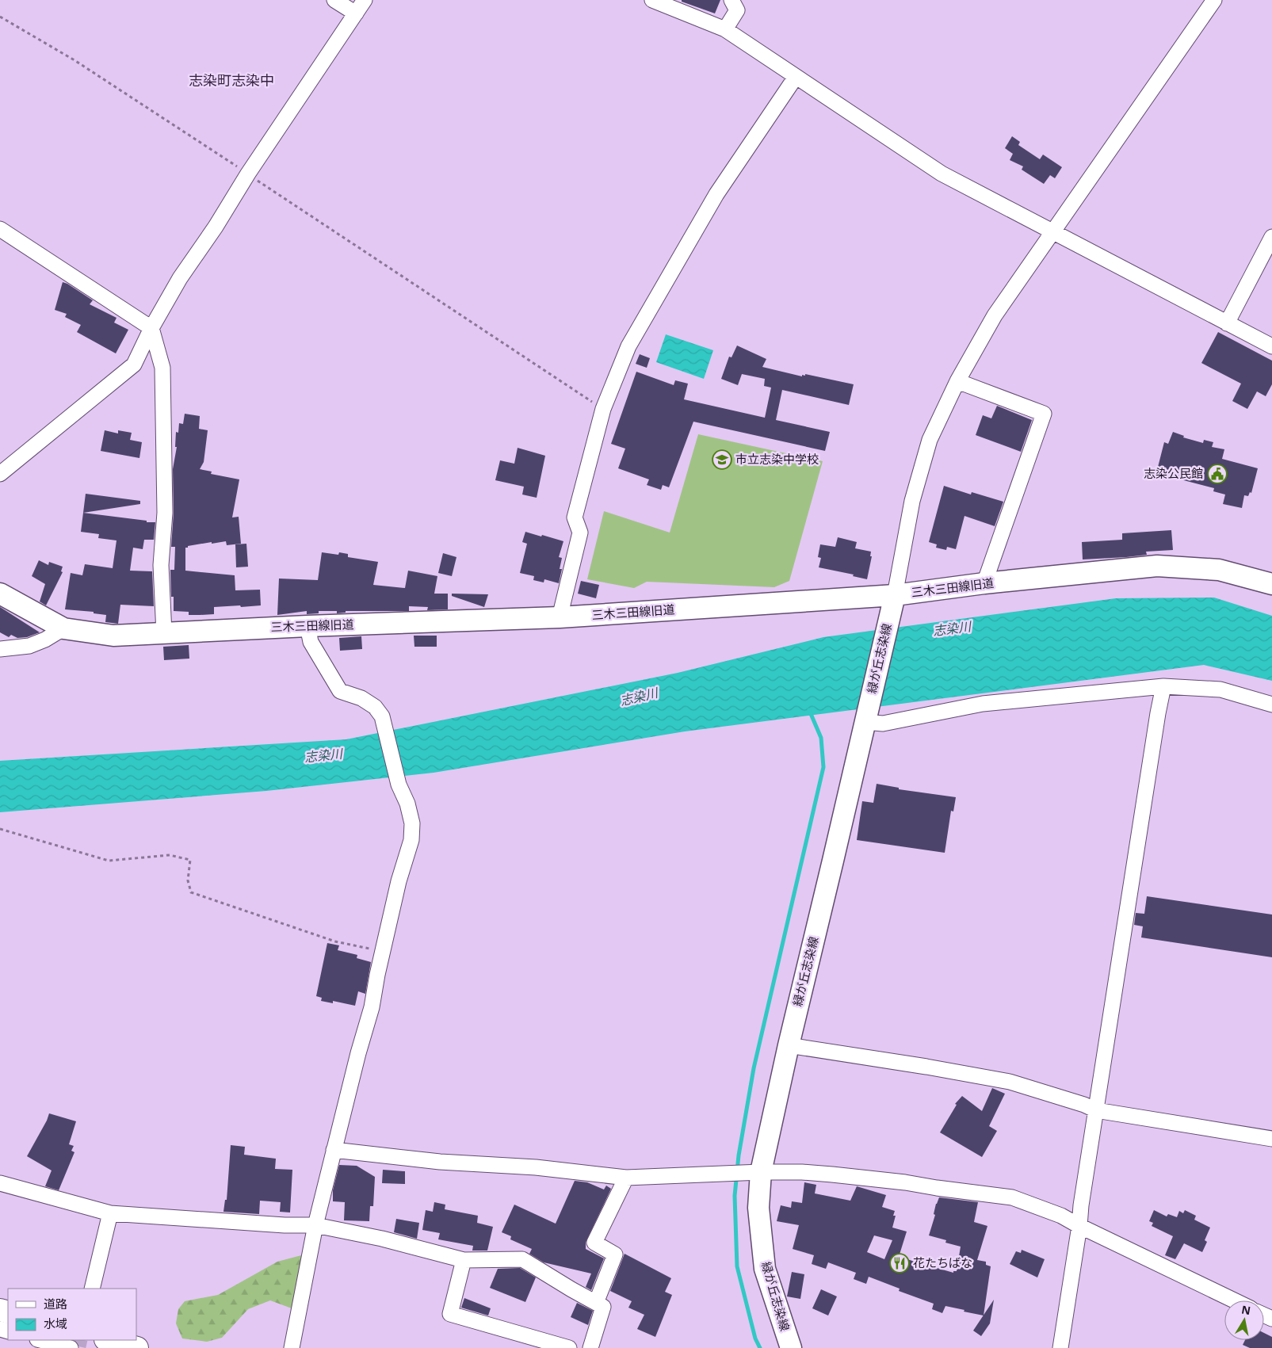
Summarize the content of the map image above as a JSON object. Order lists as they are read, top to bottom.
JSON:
{
  "streets": {
    "street": ["三木三田線旧道", "緑が丘志染線"]
  },
  "crossings": [
    ["三木三田線旧道", "緑が丘志染線"]
  ],
  "districts": ["志染町志染中"],
  "water": ["志染川"],
  "places": {
    "school or university": ["市立志染中学校"],
    "public building": ["志染公民館"],
    "restaurant": ["花たちばな"]
  },
  "legend": ["道路", "水域"],
  "north": "top"
}
